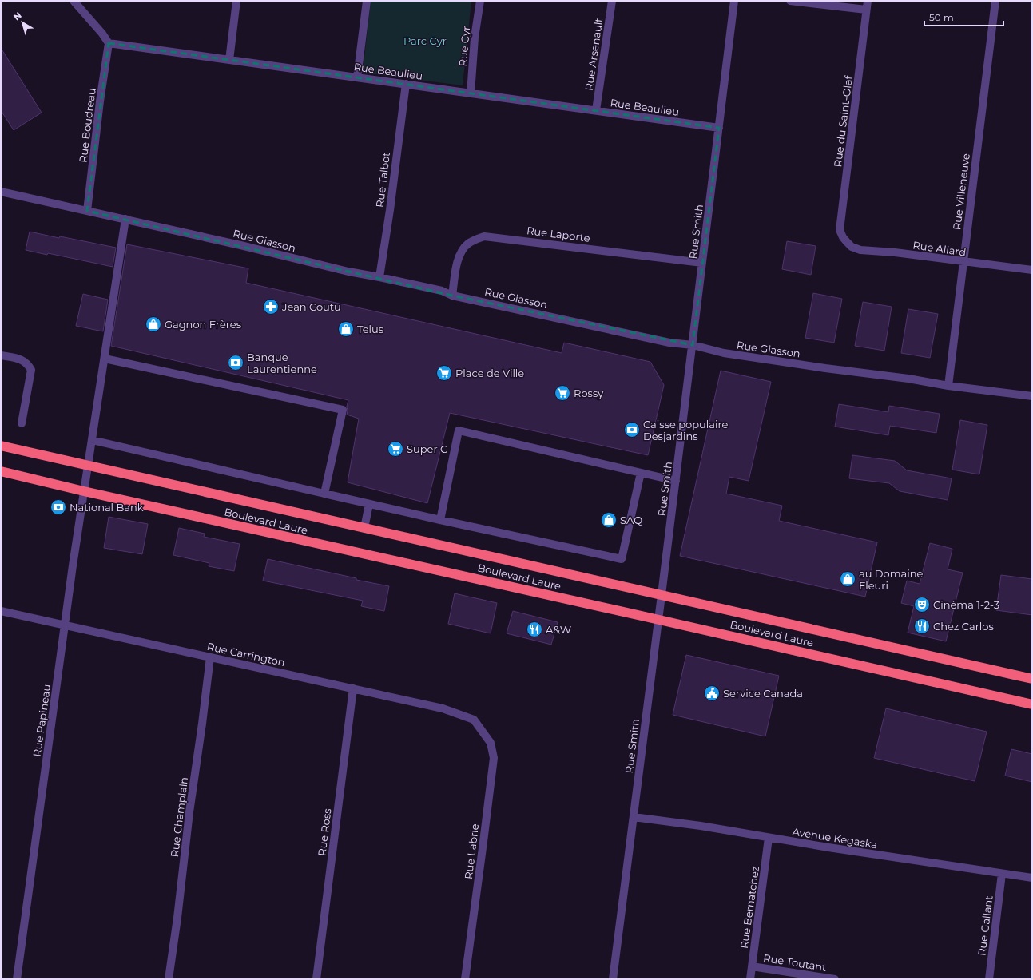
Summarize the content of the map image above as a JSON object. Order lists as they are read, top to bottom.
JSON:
{
  "streets": {
    "highway": ["Boulevard Laure"],
    "street": [
      "Rue Cyr",
      "Rue Arsenault",
      "Rue Beaulieu",
      "Rue du Saint-Olaf",
      "Rue Boudreau",
      "Rue Talbot",
      "Rue Villeneuve",
      "Rue Smith",
      "Rue Laporte",
      "Rue Giasson",
      "Rue Allard",
      "Rue Carrington",
      "Rue Papineau",
      "Rue Champlain",
      "Rue Ross",
      "Avenue Kegaska",
      "Rue Labrie",
      "Rue Bernatchez",
      "Rue Gallant",
      "Rue Toutant"
    ]
  },
  "crossings": [
    ["Rue Cyr", "Rue Beaulieu"],
    ["Rue Arsenault", "Rue Beaulieu"],
    ["Rue Beaulieu", "Rue Boudreau"],
    ["Rue Beaulieu", "Rue Talbot"],
    ["Rue Beaulieu", "Rue Smith"],
    ["Rue du Saint-Olaf", "Rue Allard"],
    ["Rue Boudreau", "Rue Giasson"],
    ["Rue Talbot", "Rue Giasson"],
    ["Rue Villeneuve", "Rue Giasson"],
    ["Rue Villeneuve", "Rue Allard"],
    ["Rue Smith", "Rue Laporte"],
    ["Rue Smith", "Rue Giasson"],
    ["Rue Smith", "Boulevard Laure"],
    ["Rue Smith", "Avenue Kegaska"],
    ["Rue Laporte", "Rue Giasson"],
    ["Rue Giasson", "Rue Papineau"],
    ["Boulevard Laure", "Rue Papineau"],
    ["Rue Carrington", "Rue Papineau"],
    ["Rue Carrington", "Rue Champlain"],
    ["Rue Carrington", "Rue Ross"],
    ["Rue Carrington", "Rue Labrie"],
    ["Avenue Kegaska", "Rue Bernatchez"],
    ["Avenue Kegaska", "Rue Gallant"],
    ["Rue Bernatchez", "Rue Toutant"]
  ],
  "parks": ["Parc Cyr"],
  "places": {
    "pharmacy": ["Jean Coutu"],
    "shop": [
      "Gagnon Frères",
      "Telus",
      "SAQ",
      "au Domaine Fleuri"
    ],
    "bank": ["Banque Laurentienne", "Caisse populaire Desjardins", "National Bank"],
    "supermarket": ["Place de Ville", "Rossy", "Super C"],
    "theatre": ["Cinéma 1-2-3"],
    "restaurant": ["Chez Carlos", "A&W"],
    "public building": ["Service Canada"]
  },
  "scale_bar": "50 m",
  "north": "top left"
}
